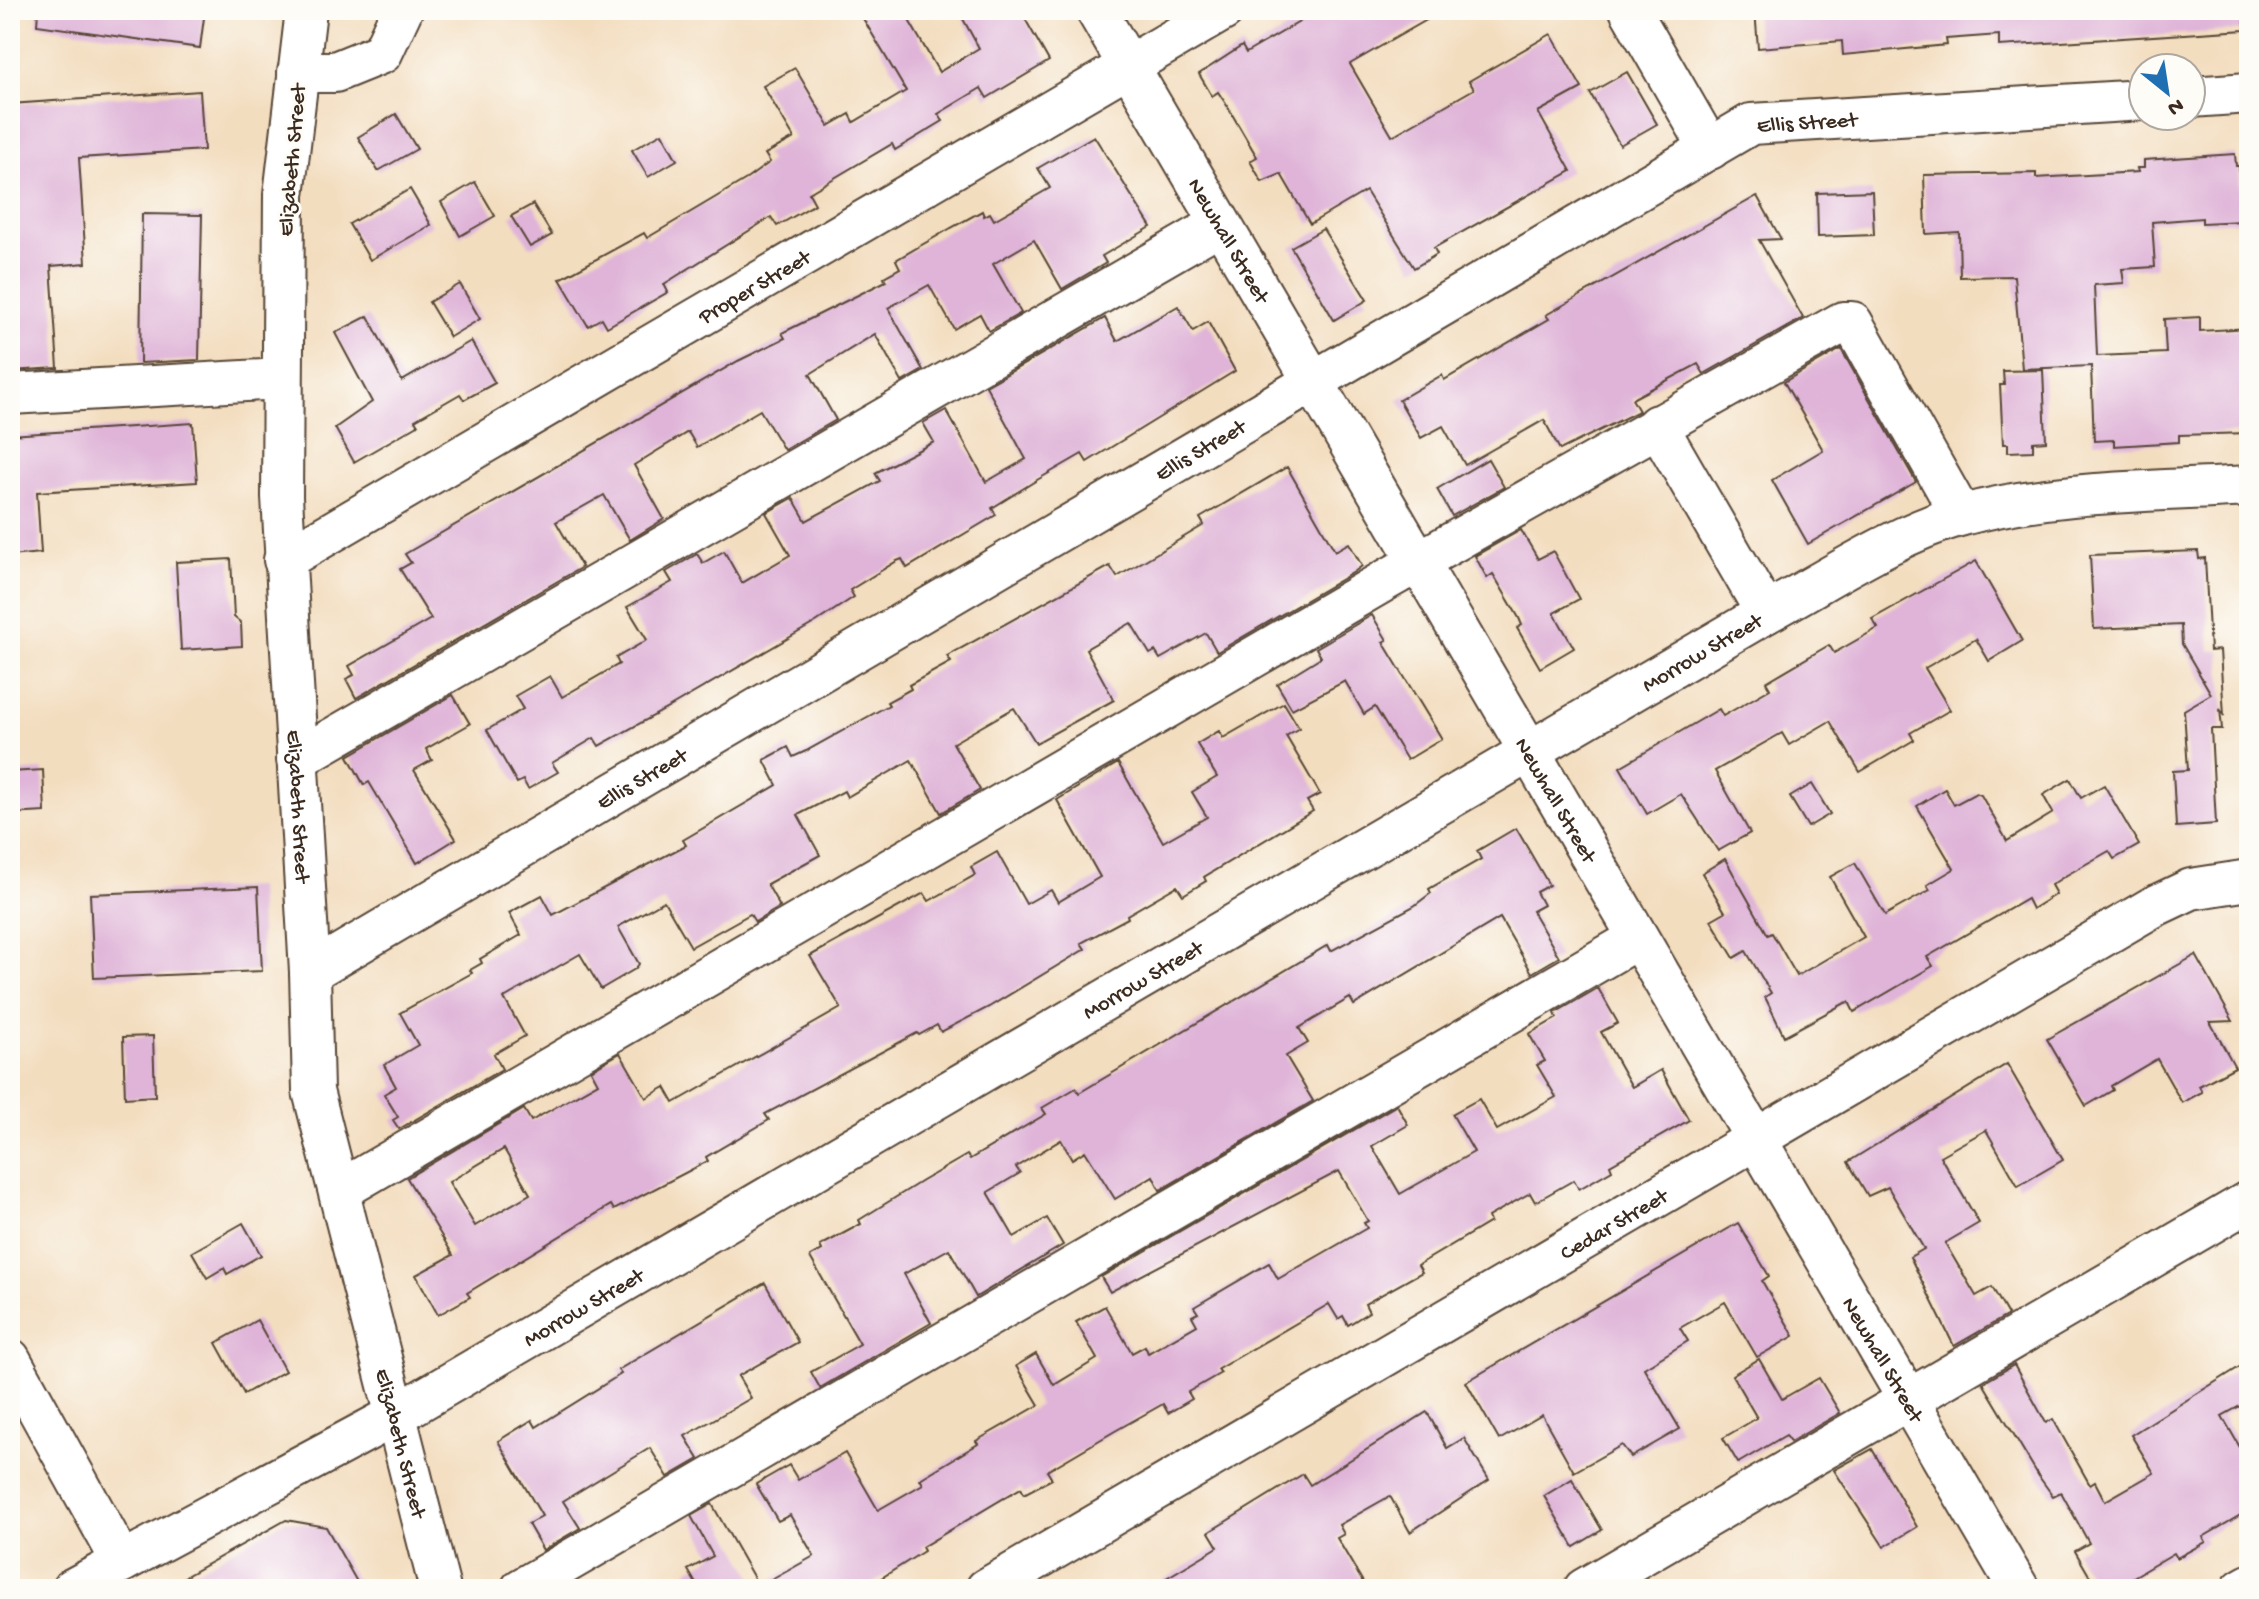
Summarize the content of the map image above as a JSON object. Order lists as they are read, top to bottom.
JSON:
{
  "streets": {
    "street": [
      "Ellis Street",
      "Elizabeth Street",
      "Newhall Street",
      "Proper Street",
      "Morrow Street",
      "Cedar Street"
    ]
  },
  "crossings": [
    ["Ellis Street", "Elizabeth Street"],
    ["Ellis Street", "Newhall Street"],
    ["Elizabeth Street", "Proper Street"],
    ["Elizabeth Street", "Morrow Street"],
    ["Newhall Street", "Proper Street"],
    ["Newhall Street", "Morrow Street"],
    ["Newhall Street", "Cedar Street"]
  ],
  "north": "bottom right"
}
